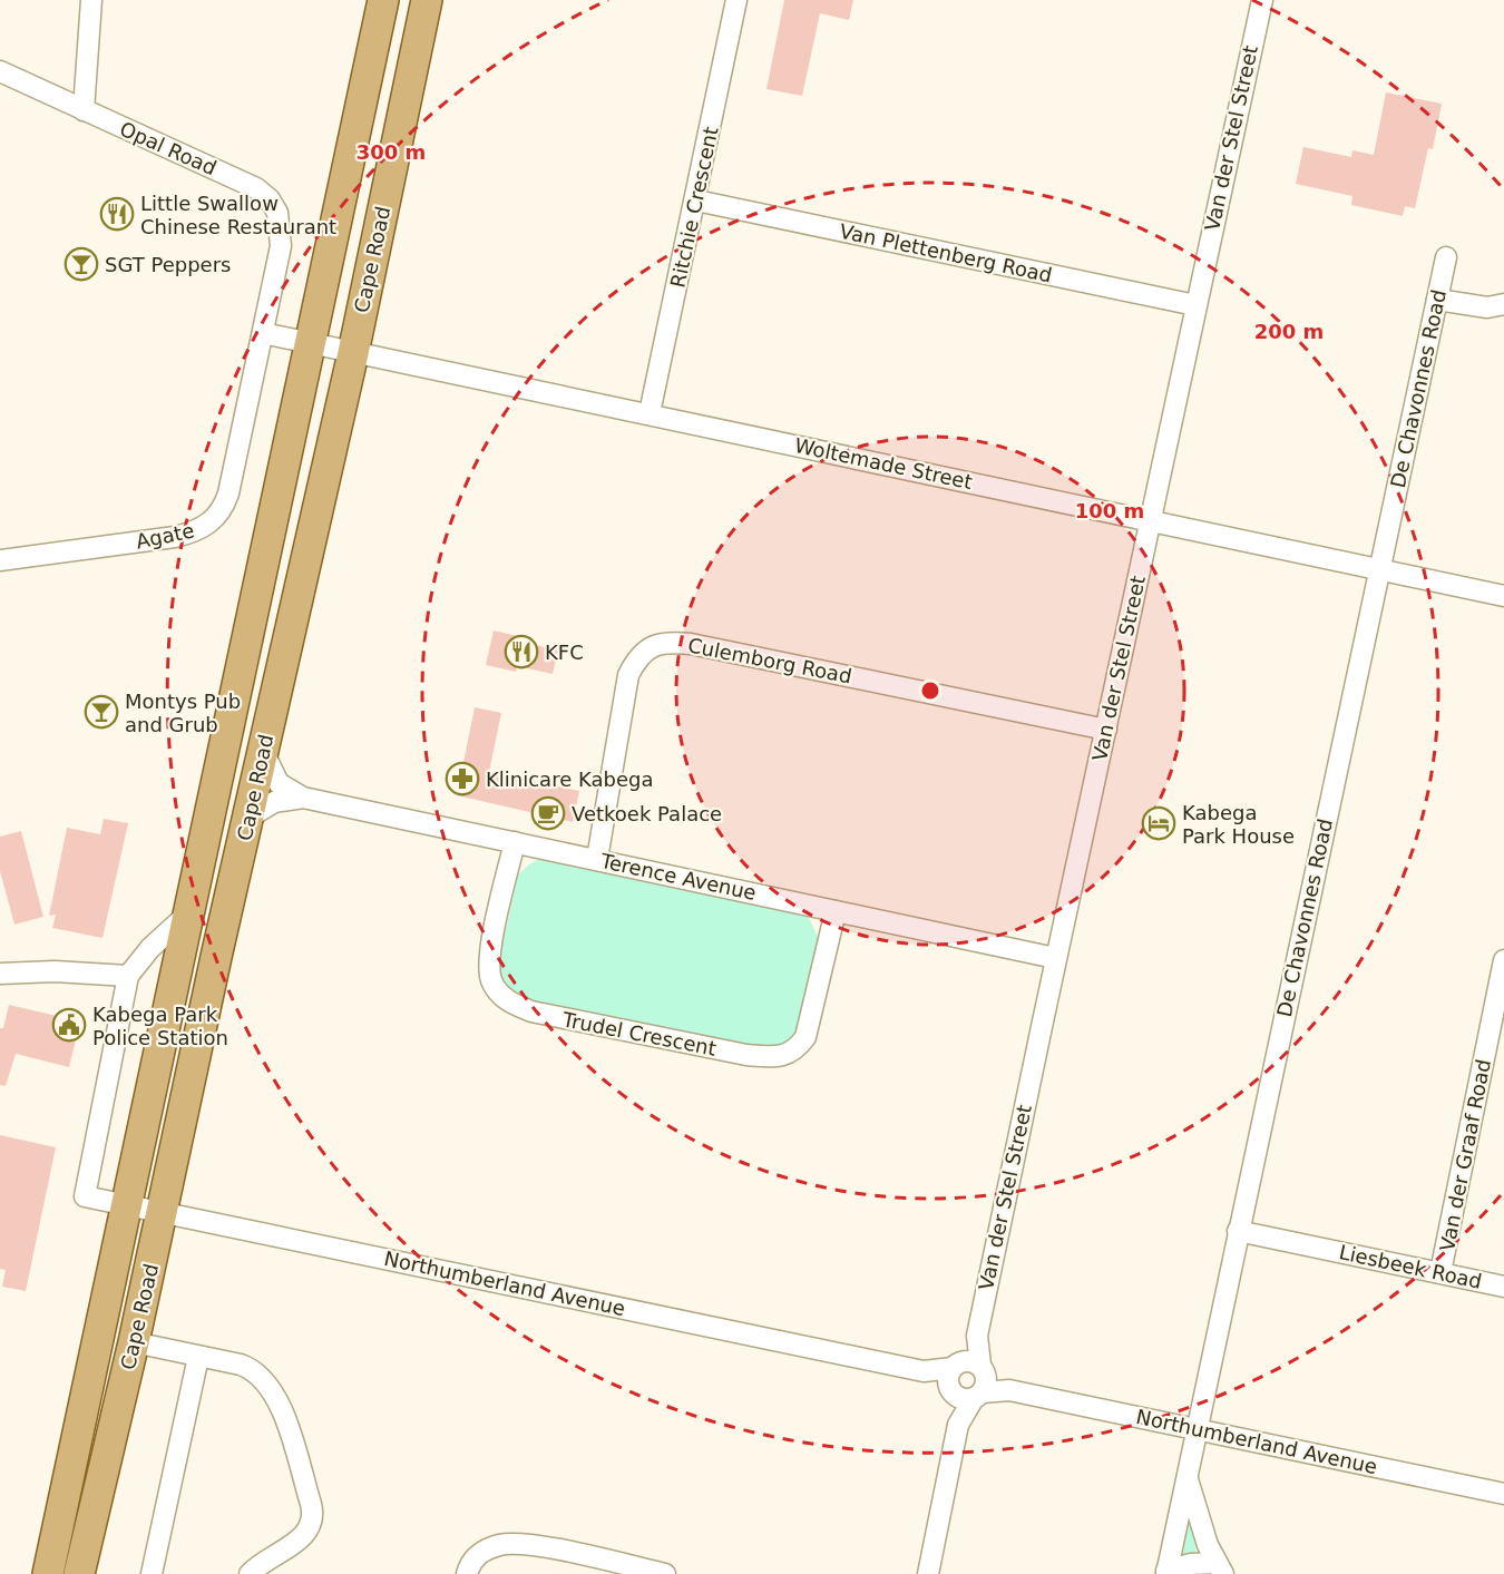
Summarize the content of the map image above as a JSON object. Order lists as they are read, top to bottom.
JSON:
{
  "streets": {
    "main road": ["Cape Road"],
    "street": [
      "Van der Stel Street",
      "Opal Road",
      "Ritchie Crescent",
      "Van Plettenberg Road",
      "De Chavonnes Road",
      "Woltemade Street",
      "Agate",
      "Culemborg Road",
      "Terence Avenue",
      "Trudel Crescent",
      "Van der Graaf Road",
      "Liesbeek Road",
      "Northumberland Avenue"
    ]
  },
  "crossings": [
    ["Van der Stel Street", "Van Plettenberg Road"],
    ["Van der Stel Street", "Woltemade Street"],
    ["Van der Stel Street", "Culemborg Road"],
    ["Van der Stel Street", "Terence Avenue"],
    ["Van der Stel Street", "Northumberland Avenue"],
    ["Opal Road", "Woltemade Street"],
    ["Opal Road", "Agate"],
    ["Ritchie Crescent", "Van Plettenberg Road"],
    ["Ritchie Crescent", "Woltemade Street"],
    ["Cape Road", "Woltemade Street"],
    ["Cape Road", "Terence Avenue"],
    ["Cape Road", "Northumberland Avenue"],
    ["De Chavonnes Road", "Woltemade Street"],
    ["De Chavonnes Road", "Liesbeek Road"],
    ["De Chavonnes Road", "Northumberland Avenue"],
    ["Woltemade Street", "Agate"],
    ["Culemborg Road", "Terence Avenue"],
    ["Terence Avenue", "Trudel Crescent"],
    ["Van der Graaf Road", "Liesbeek Road"]
  ],
  "places": {
    "restaurant": ["Little Swallow Chinese Restaurant", "KFC"],
    "bar": ["SGT Peppers", "Montys Pub and Grub"],
    "pharmacy": ["Klinicare Kabega"],
    "cafe": ["Vetkoek Palace"],
    "hotel": ["Kabega Park House"],
    "public building": ["Kabega Park Police Station"]
  },
  "rings": ["300 m", "200 m", "100 m"]
}
